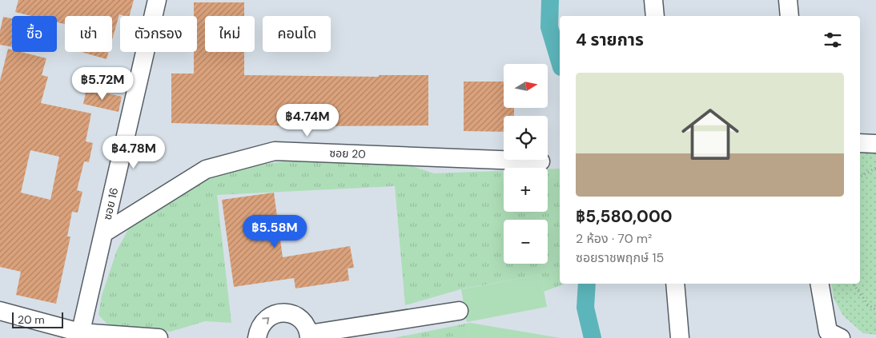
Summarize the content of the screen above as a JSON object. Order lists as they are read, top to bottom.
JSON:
{
  "streets": {
    "street": ["ซอย 20", "ซอย 16"]
  },
  "crossings": [
    ["ซอย 20", "ซอย 16"]
  ],
  "scale_bar": "20 m",
  "north": "right",
  "page": {
    "chip": [
      "ซื้อ",
      "เช่า",
      "ตัวกรอง",
      "ใหม่",
      "คอนโด"
    ],
    "heading": "4 รายการ",
    "map_buttons": ["+", "−"],
    "list": [
      {
        "name": "฿5,580,000",
        "note": "2 ห้อง · 70 m² · ซอยราชพฤกษ์ 15"
      }
    ],
    "price": [
      "฿5.72M",
      "฿4.74M",
      "฿4.78M",
      "฿5.58M"
    ],
    "scale": "20 m"
  }
}
